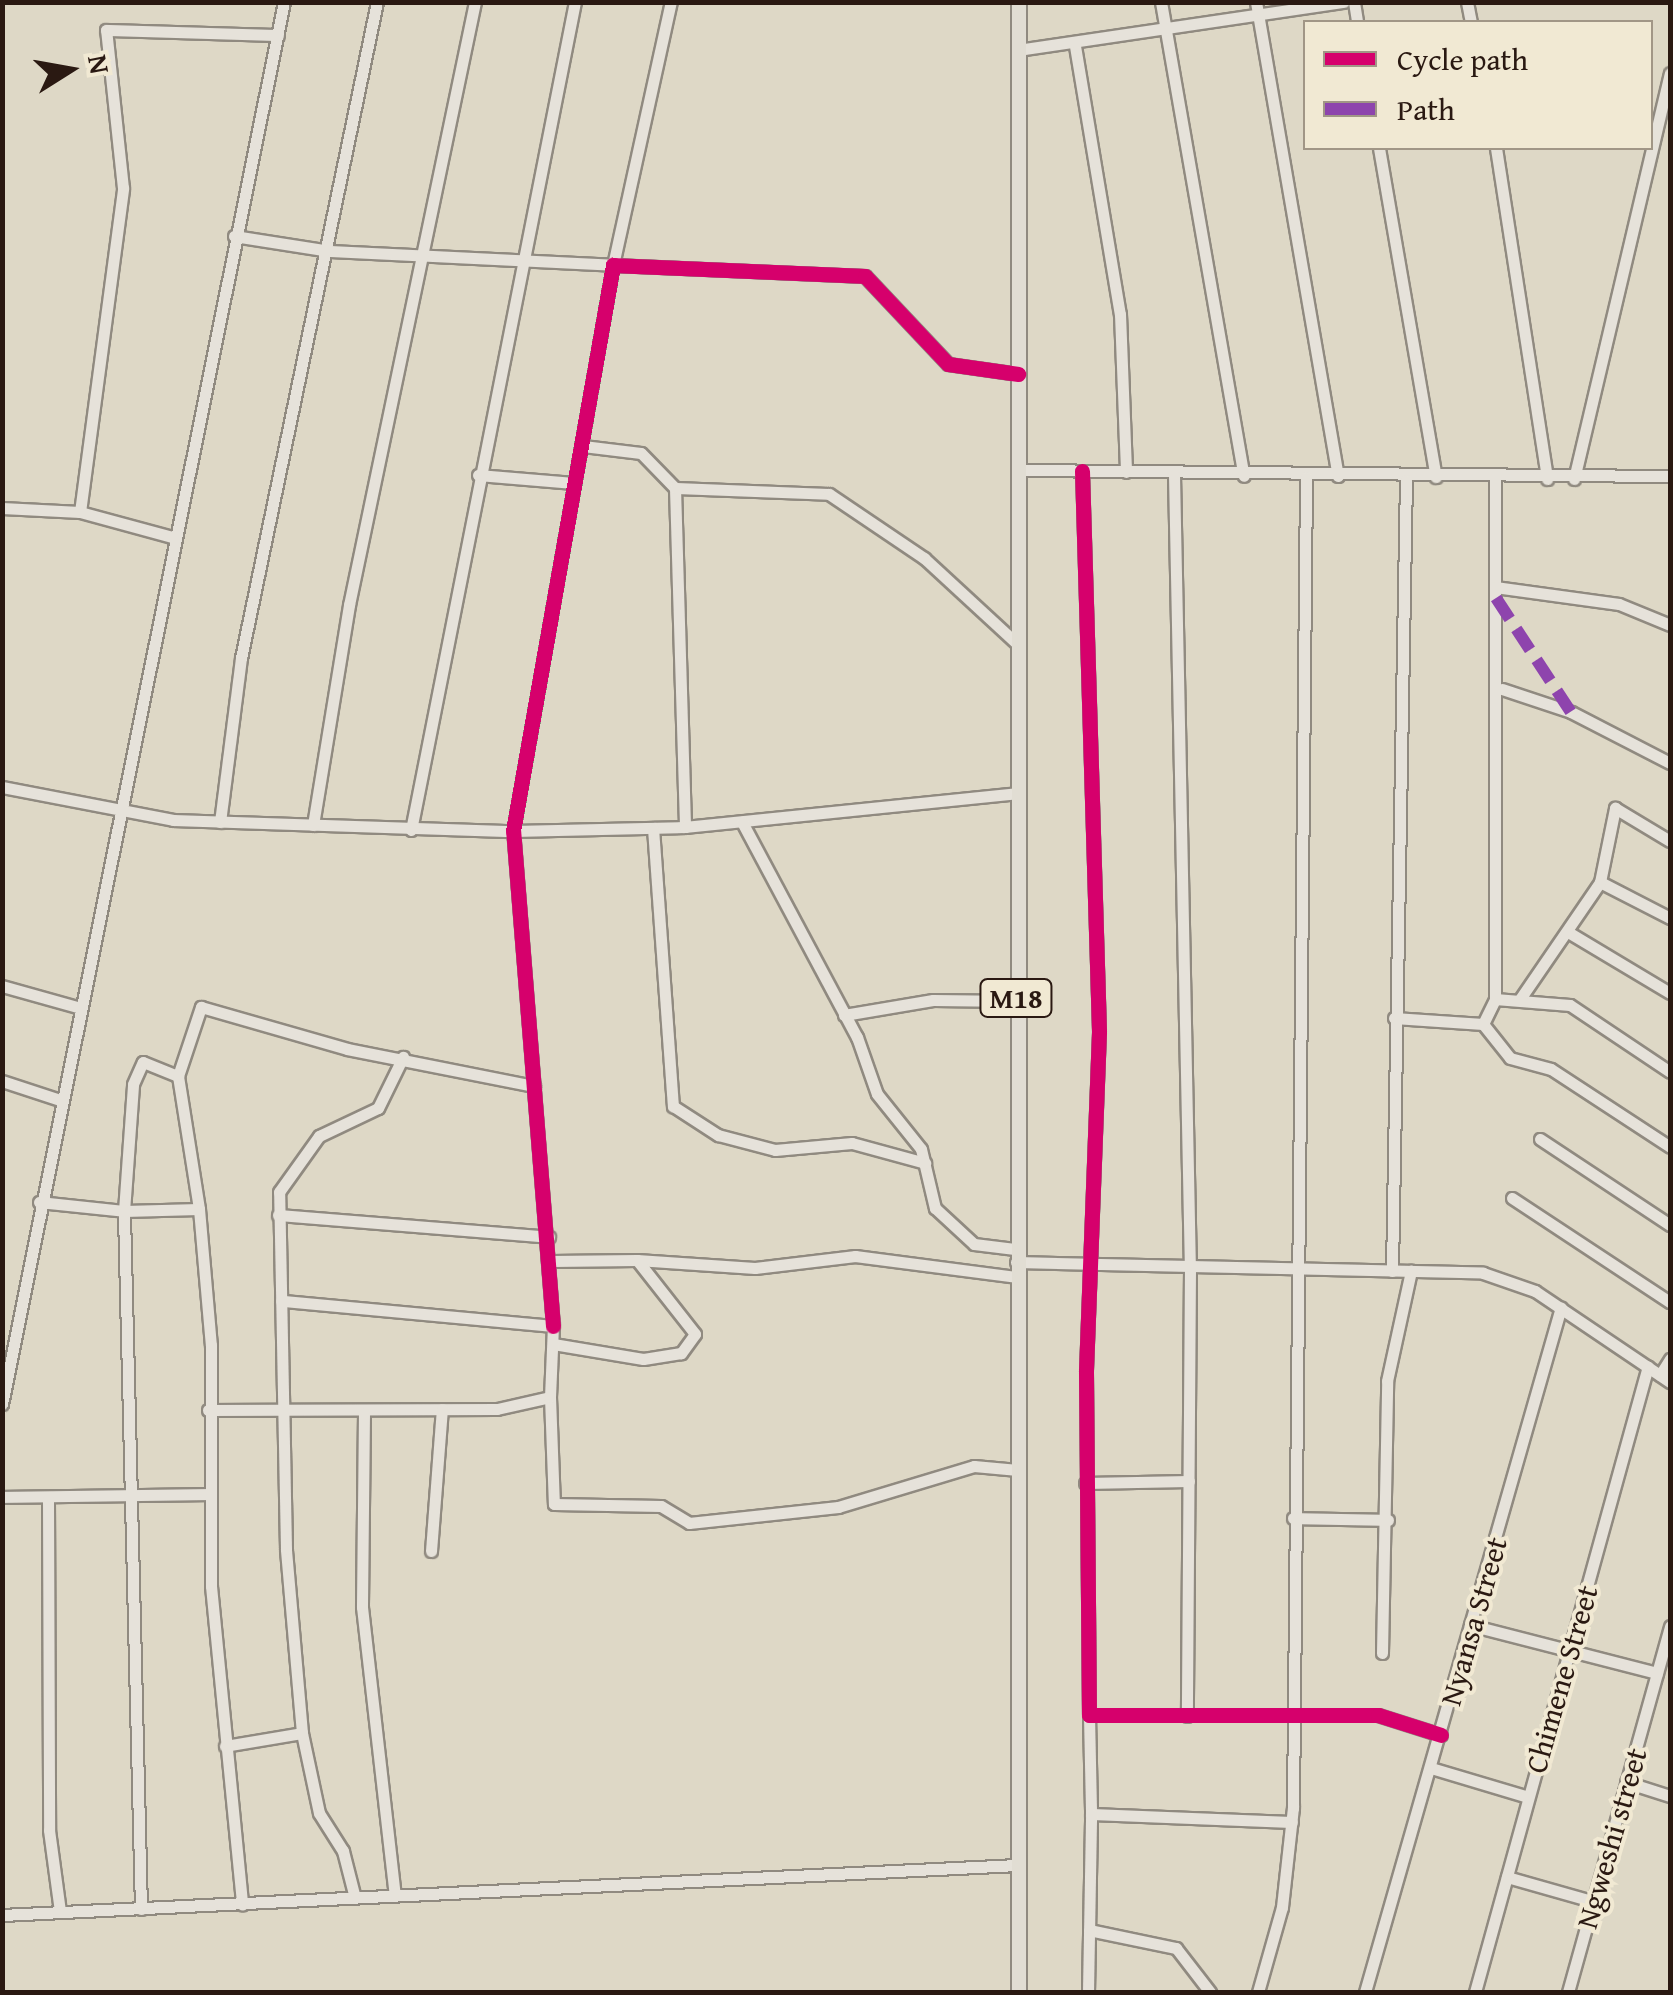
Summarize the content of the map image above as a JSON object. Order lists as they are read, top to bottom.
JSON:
{
  "streets": {
    "main road": ["M18"],
    "street": ["Nyansa Street", "Chimene Street", "Ngweshi street"]
  },
  "legend": ["Cycle path", "Path"],
  "north": "right"
}
